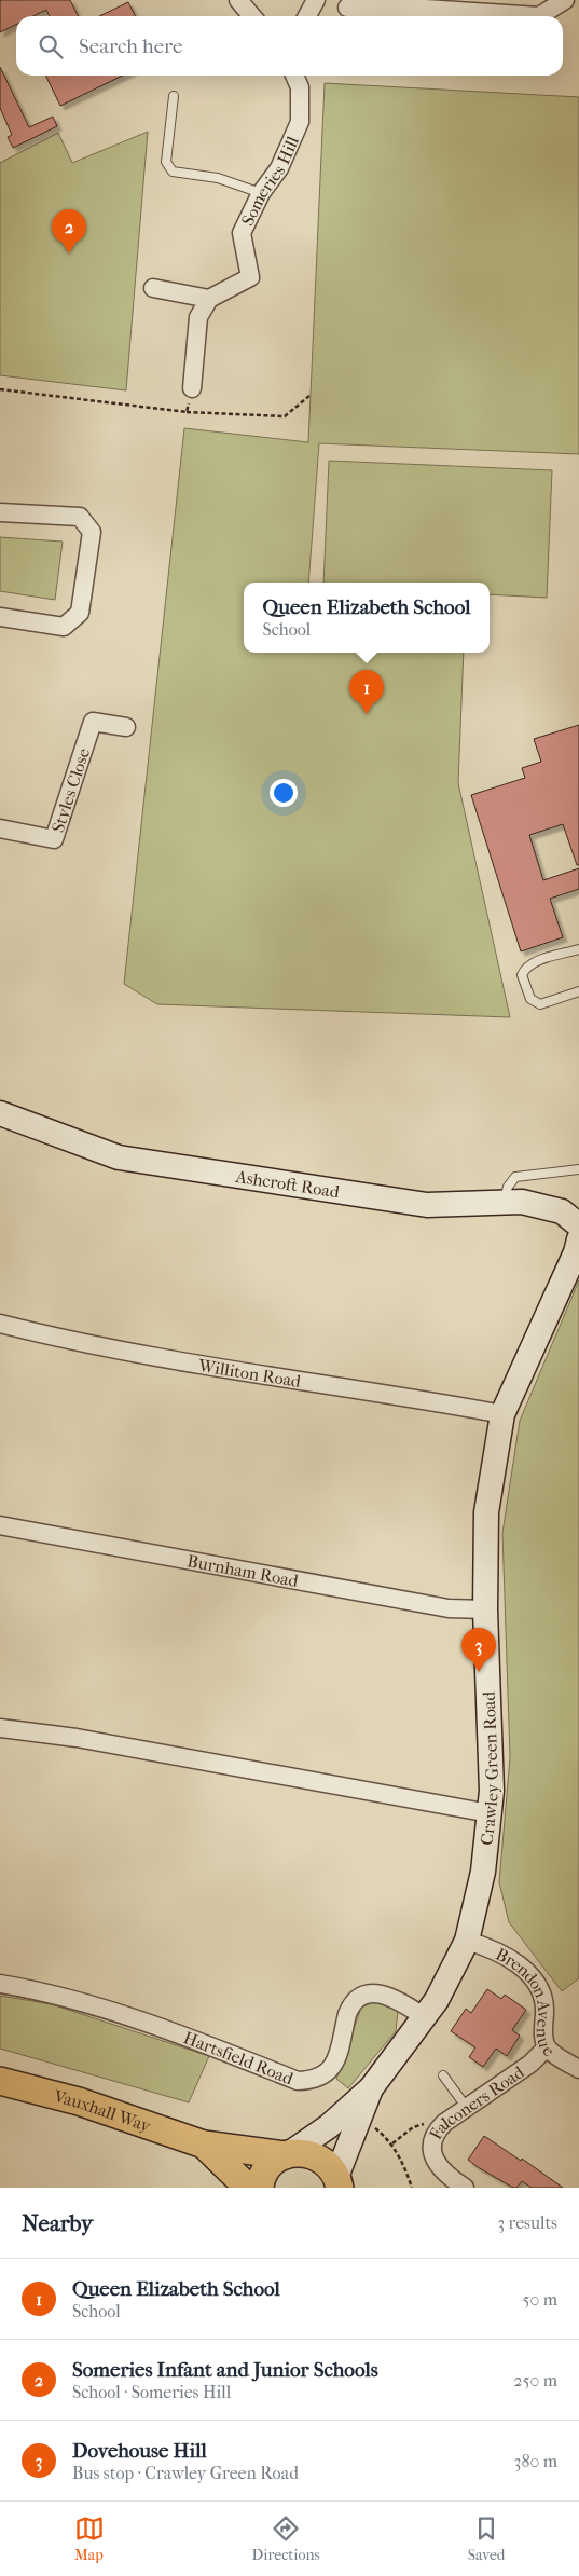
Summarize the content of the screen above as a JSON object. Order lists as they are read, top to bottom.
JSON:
{
  "streets": {
    "main road": ["Vauxhall Way"],
    "street": [
      "Someries Hill",
      "Styles Close",
      "Ashcroft Road",
      "Williton Road",
      "Burnham Road",
      "Crawley Green Road",
      "Brendon Avenue",
      "Hartsfield Road",
      "Falconers Road"
    ]
  },
  "crossings": [
    ["Williton Road", "Crawley Green Road"],
    ["Burnham Road", "Crawley Green Road"],
    ["Crawley Green Road", "Brendon Avenue"],
    ["Crawley Green Road", "Hartsfield Road"],
    ["Crawley Green Road", "Vauxhall Way"],
    ["Brendon Avenue", "Falconers Road"]
  ],
  "page": {
    "search": "Search here",
    "pins": ["2", "1", "3"],
    "popup": ["Queen Elizabeth School", "School"],
    "heading": ["Nearby", "3 results"],
    "list": [
      {
        "mark": "1",
        "name": "Queen Elizabeth School",
        "note": "School",
        "value": "50 m"
      },
      {
        "mark": "2",
        "name": "Someries Infant and Junior Schools",
        "note": "School · Someries Hill",
        "value": "250 m"
      },
      {
        "mark": "3",
        "name": "Dovehouse Hill",
        "note": "Bus stop · Crawley Green Road",
        "value": "380 m"
      }
    ],
    "nav": ["Map", "Directions", "Saved"]
  }
}
